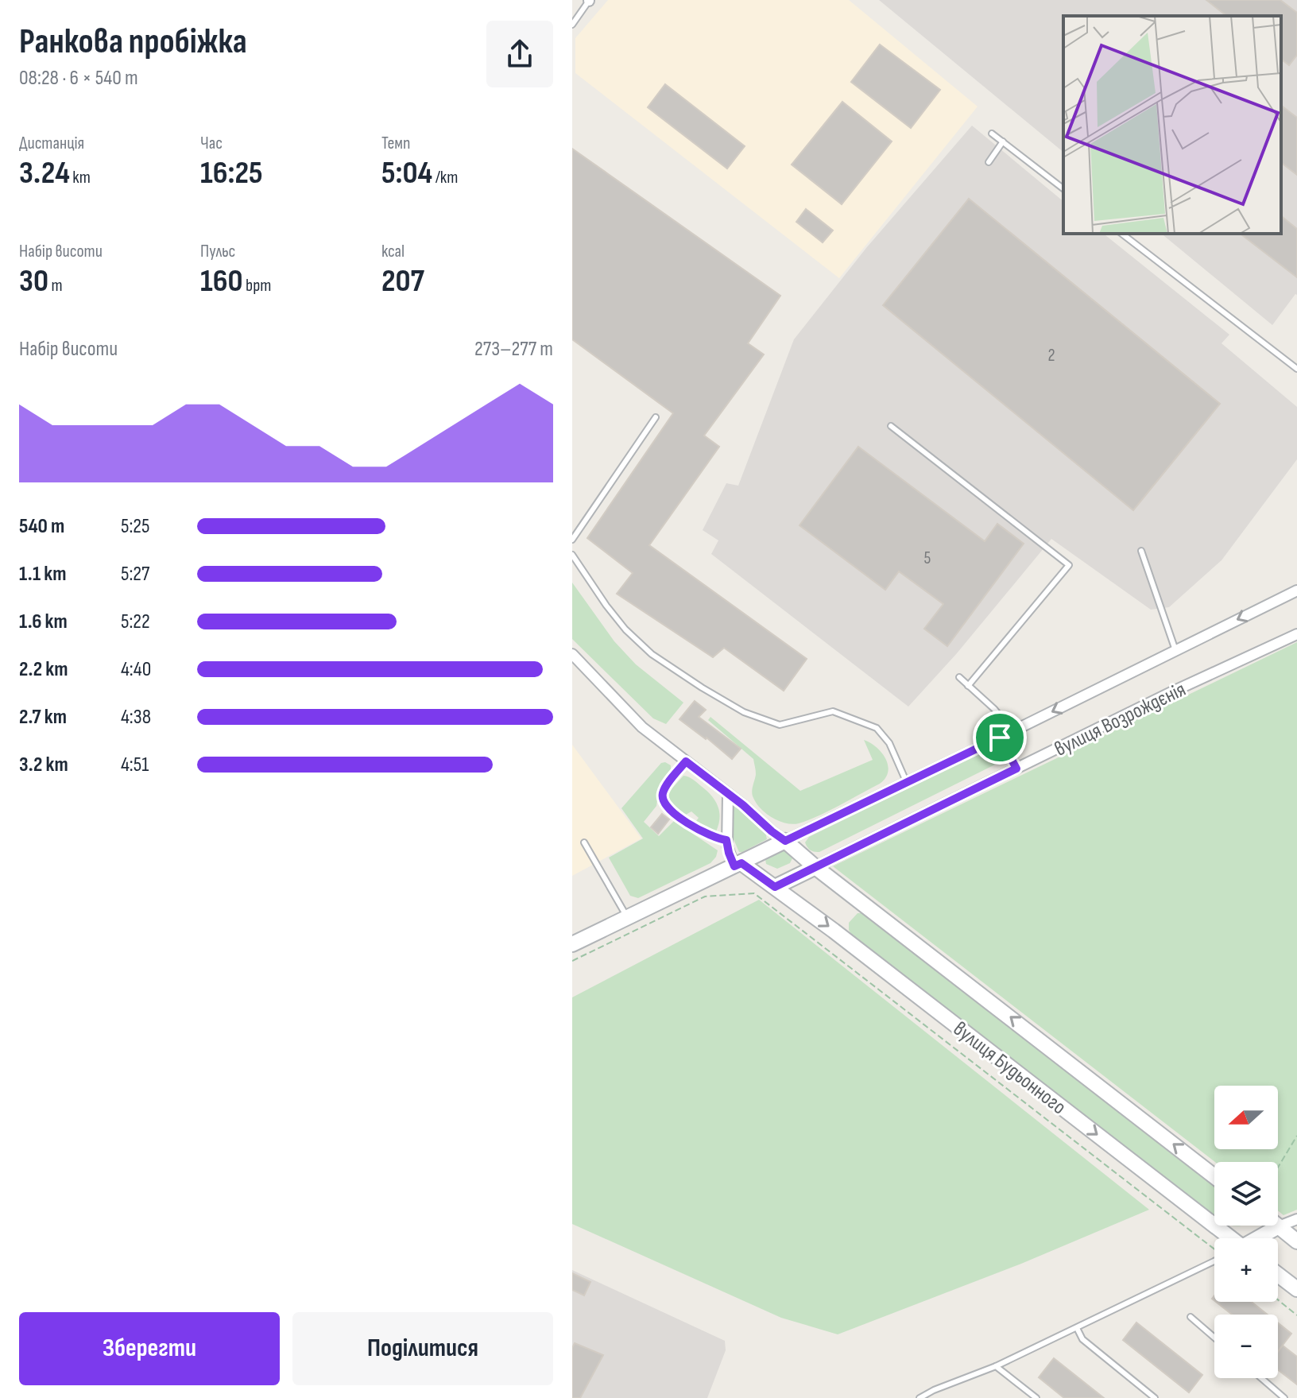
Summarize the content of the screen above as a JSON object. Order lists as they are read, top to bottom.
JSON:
{
  "streets": {
    "main road": ["вулиця Возрождєнія", "вулиця Будьонного"]
  },
  "crossings": [
    ["вулиця Возрождєнія", "вулиця Будьонного"]
  ],
  "house_numbers": ["2", "5"],
  "north": "left",
  "page": {
    "heading": ["Ранкова пробіжка", "08:28 · 6 × 540 m"],
    "stats": [
      ["Дистанція", "3.24 km"],
      ["Час", "16:25"],
      ["Темп", "5:04 /km"],
      ["Набір висоти", "30 m"],
      ["Пульс", "160 bpm"],
      ["kcal", "207"]
    ],
    "chart": ["Набір висоти", "273–277 m"],
    "list": [
      {
        "name": "540 m",
        "note": "5:25"
      },
      {
        "name": "1.1 km",
        "note": "5:27"
      },
      {
        "name": "1.6 km",
        "note": "5:22"
      },
      {
        "name": "2.2 km",
        "note": "4:40"
      },
      {
        "name": "2.7 km",
        "note": "4:38"
      },
      {
        "name": "3.2 km",
        "note": "4:51"
      }
    ],
    "map_buttons": ["+", "−"],
    "buttons": ["Зберегти", "Поділитися"]
  }
}
